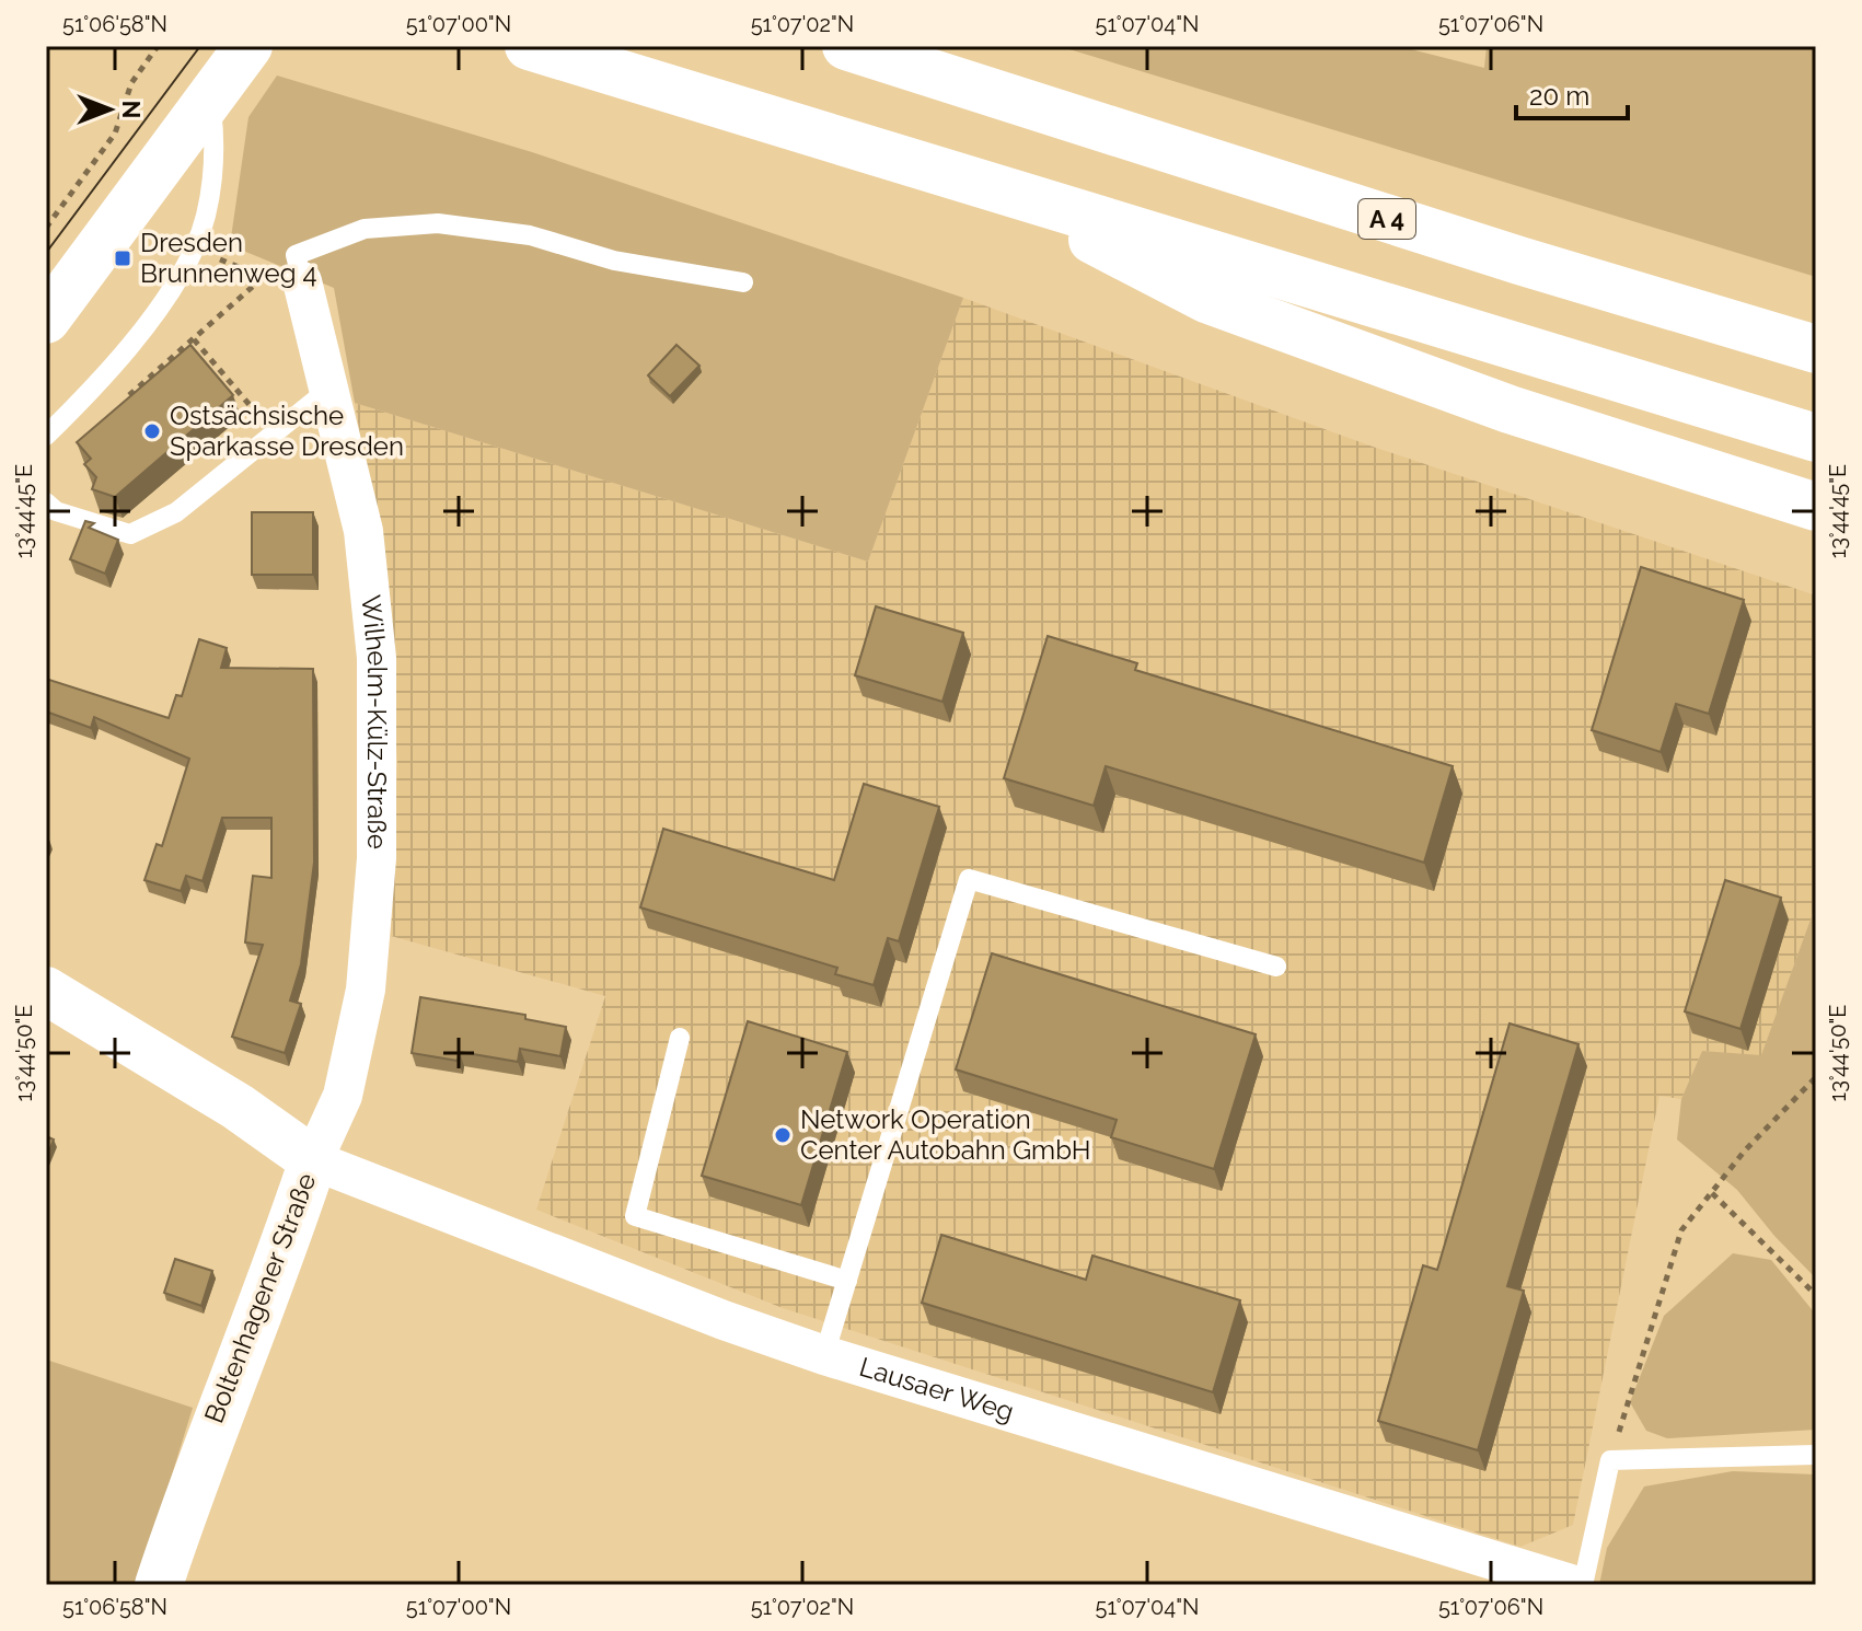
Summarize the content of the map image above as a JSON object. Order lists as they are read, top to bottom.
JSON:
{
  "streets": {
    "main road": ["A 4", "Boltenhagener Straße"],
    "street": ["Wilhelm-Külz-Straße", "Lausaer Weg"]
  },
  "crossings": [
    ["Wilhelm-Külz-Straße", "Boltenhagener Straße"],
    ["Wilhelm-Külz-Straße", "Lausaer Weg"],
    ["Boltenhagener Straße", "Lausaer Weg"]
  ],
  "places": {
    "transit": ["Dresden Brunnenweg 4"],
    "other": ["Ostsächsische Sparkasse Dresden", "Network Operation Center Autobahn GmbH"]
  },
  "scale_bar": "20 m",
  "north": "right",
  "coordinates": [
    "51°06'58\"N",
    "51°07'00\"N",
    "51°07'02\"N",
    "51°07'04\"N",
    "51°07'06\"N",
    "13°44'45\"E",
    "13°44'50\"E"
  ]
}
